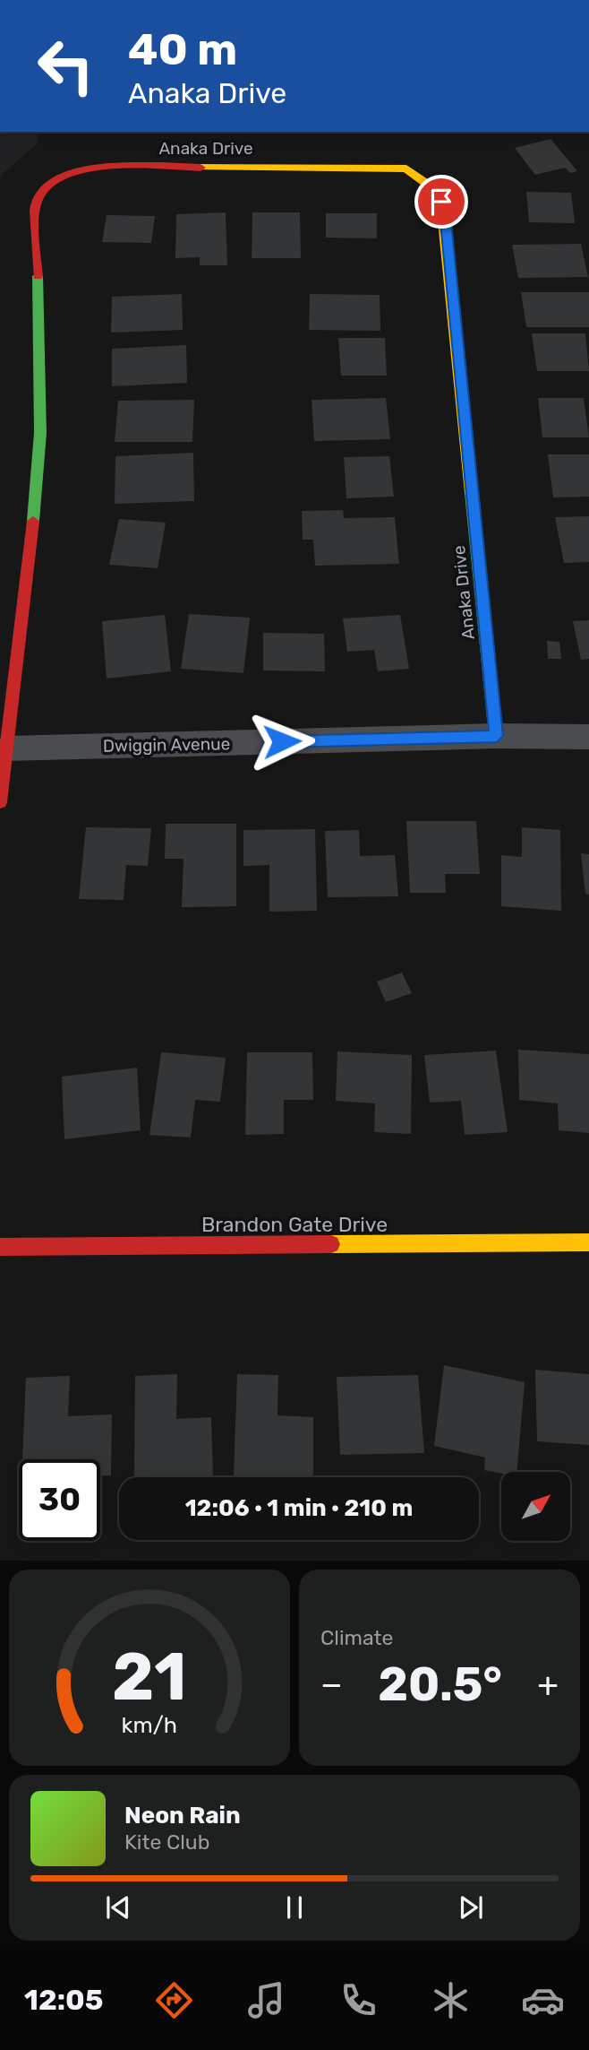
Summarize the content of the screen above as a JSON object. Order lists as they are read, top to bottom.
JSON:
{
  "streets": {
    "street": ["Anaka Drive", "Dwiggin Avenue", "Brandon Gate Drive"]
  },
  "crossings": [
    ["Anaka Drive", "Dwiggin Avenue"]
  ],
  "north": "top right",
  "page": {
    "turn": ["40 m", "Anaka Drive"],
    "limit": "30",
    "trip": "12:06 · 1 min · 210 m",
    "tile": "Climate",
    "heat": ["−", "20.5°", "+"],
    "song": ["Neon Rain", "Kite Club"],
    "tabs": "12:05",
    "gauge": ["21", "km/h"]
  }
}
